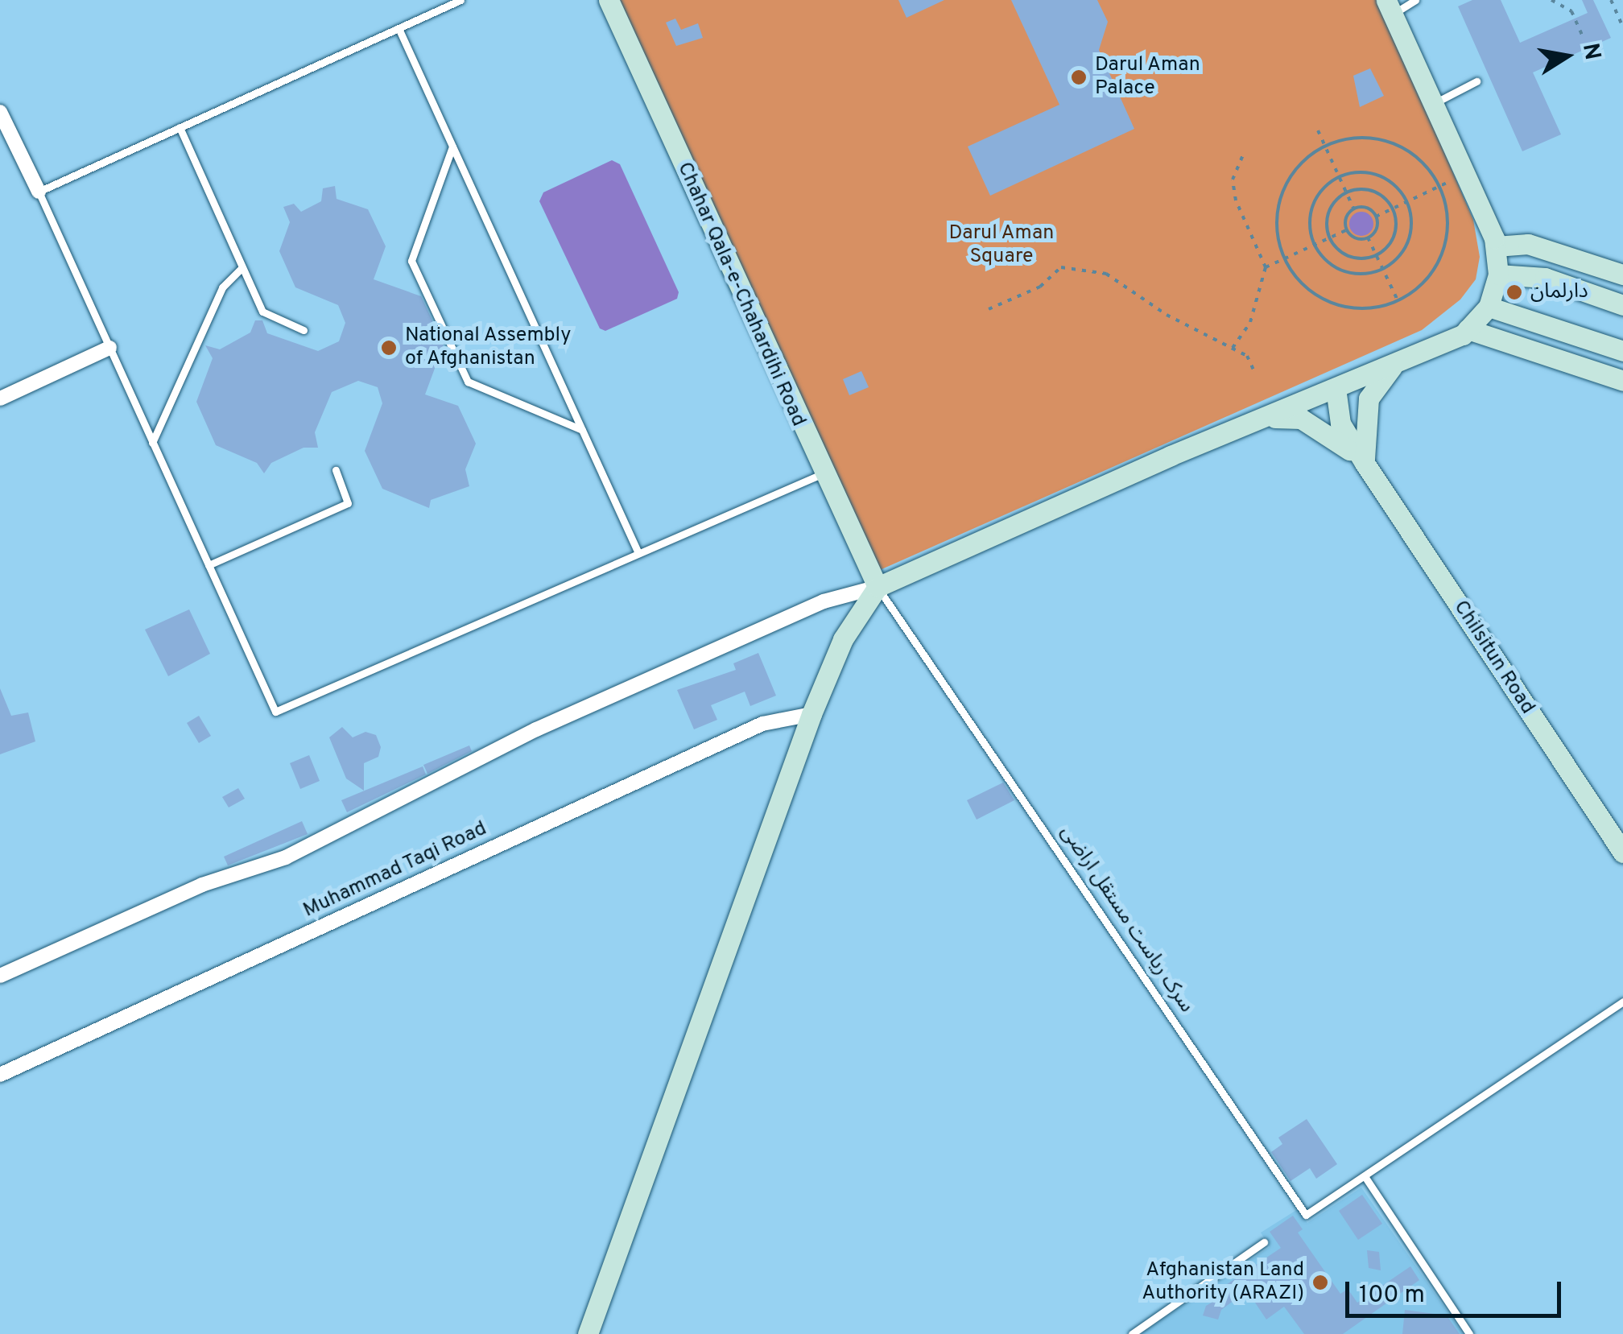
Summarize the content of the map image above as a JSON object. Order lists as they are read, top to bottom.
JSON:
{
  "streets": {
    "main road": ["Chahar Qala-e-Chahardihi Road", "Chilsitun Road"],
    "street": ["Muhammad Taqi Road"],
    "lane": ["سرک ریاست مستقل اراضی"]
  },
  "crossings": [
    ["Chahar Qala-e-Chahardihi Road", "سرک ریاست مستقل اراضی"]
  ],
  "parks": ["Darul Aman Square"],
  "places": [
    "Darul Aman Palace",
    "دارلمان",
    "National Assembly of Afghanistan",
    "Afghanistan Land Authority (ARAZI)"
  ],
  "scale_bar": "100 m",
  "north": "right"
}
